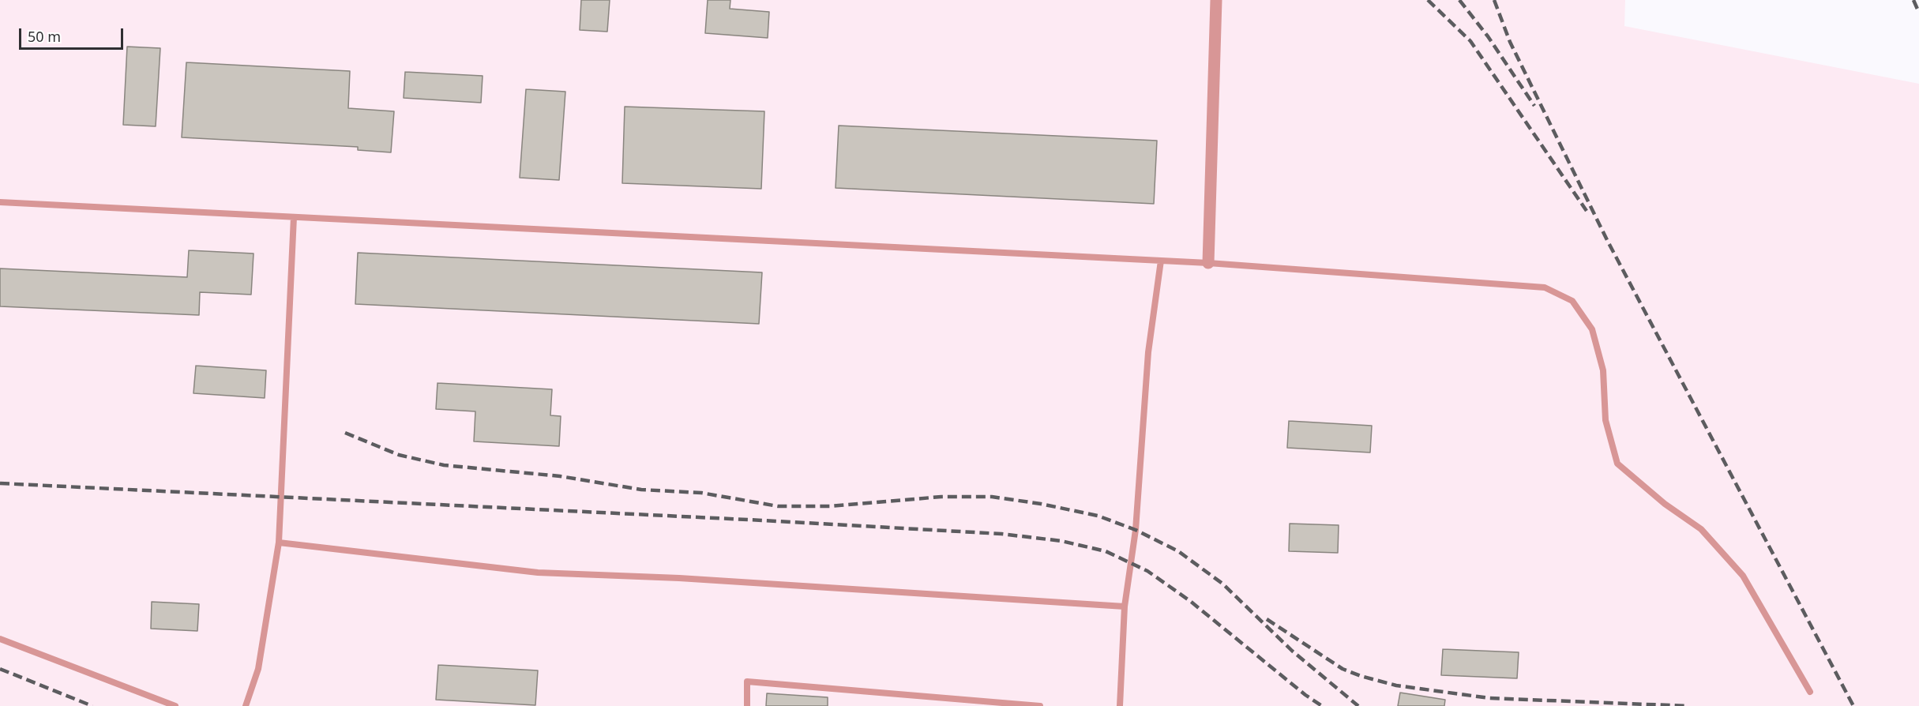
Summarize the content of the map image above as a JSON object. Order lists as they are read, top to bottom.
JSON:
{
  "scale_bar": "50 m"
}
